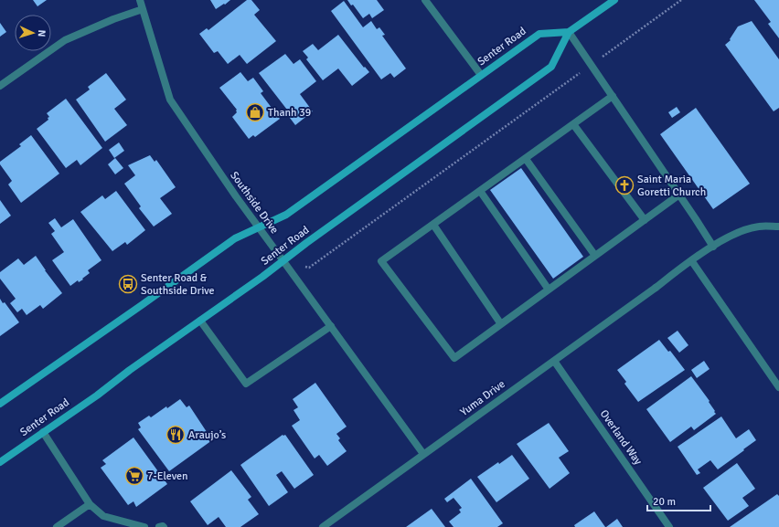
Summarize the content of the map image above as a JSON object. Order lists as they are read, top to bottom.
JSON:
{
  "streets": {
    "main road": ["Senter Road"],
    "street": ["Southside Drive", "Yuma Drive", "Overland Way"]
  },
  "crossings": [
    ["Senter Road", "Southside Drive"],
    ["Southside Drive", "Yuma Drive"],
    ["Yuma Drive", "Overland Way"]
  ],
  "places": {
    "shop": ["Thanh 39"],
    "church": ["Saint Maria Goretti Church"],
    "bus stop": ["Senter Road & Southside Drive"],
    "restaurant": ["Araujo’s"],
    "supermarket": ["7-Eleven"]
  },
  "scale_bar": "20 m",
  "north": "right"
}
